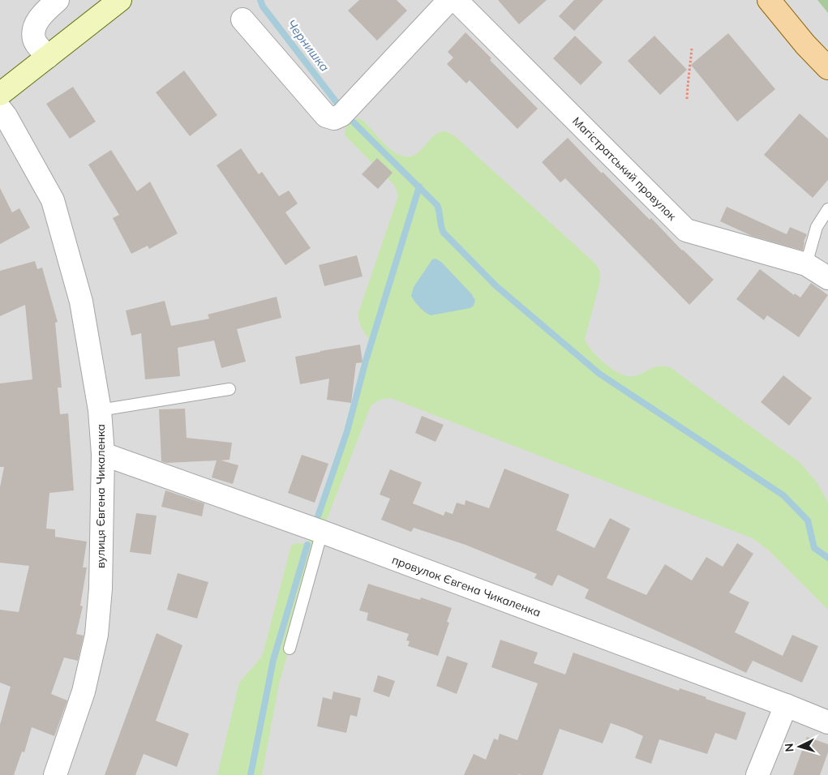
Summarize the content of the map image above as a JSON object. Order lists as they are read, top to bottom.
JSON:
{
  "streets": {
    "street": ["Магістратський провулок", "вулиця Євгена Чикаленка", "провулок Євгена Чикаленка"]
  },
  "crossings": [
    ["вулиця Євгена Чикаленка", "провулок Євгена Чикаленка"]
  ],
  "water": ["Чернишка"],
  "north": "left"
}
